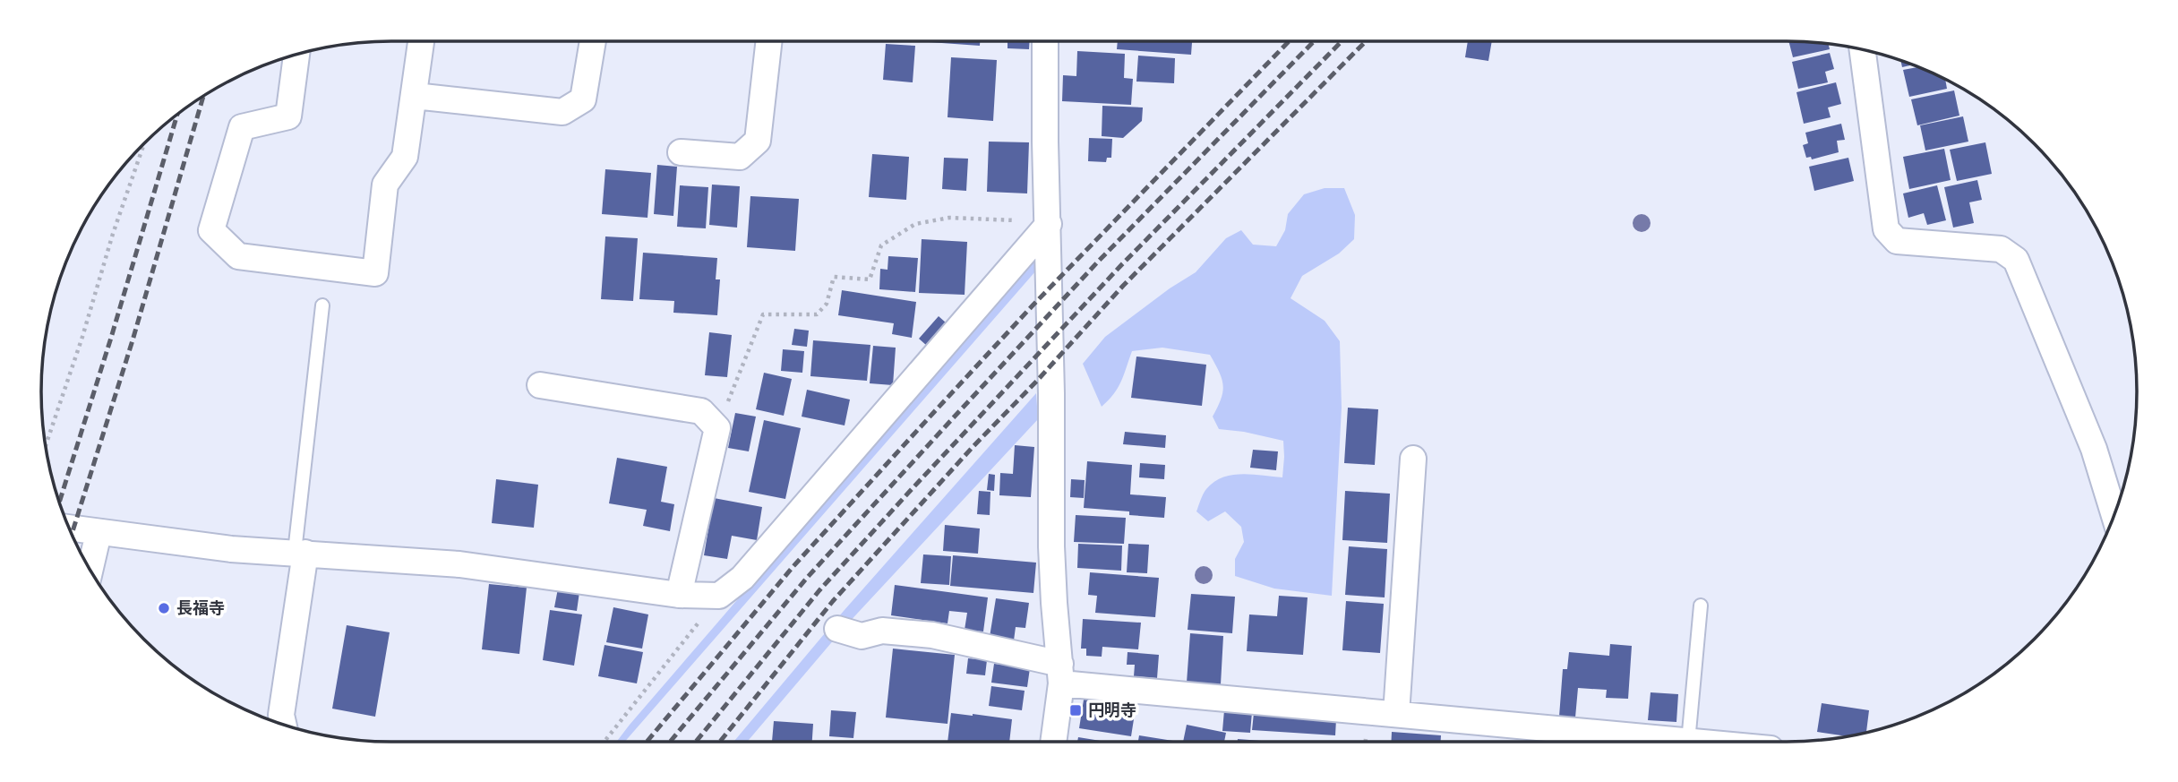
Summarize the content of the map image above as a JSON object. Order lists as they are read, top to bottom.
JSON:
{
  "places": {
    "other": ["長福寺"],
    "transit": ["円明寺"]
  }
}
